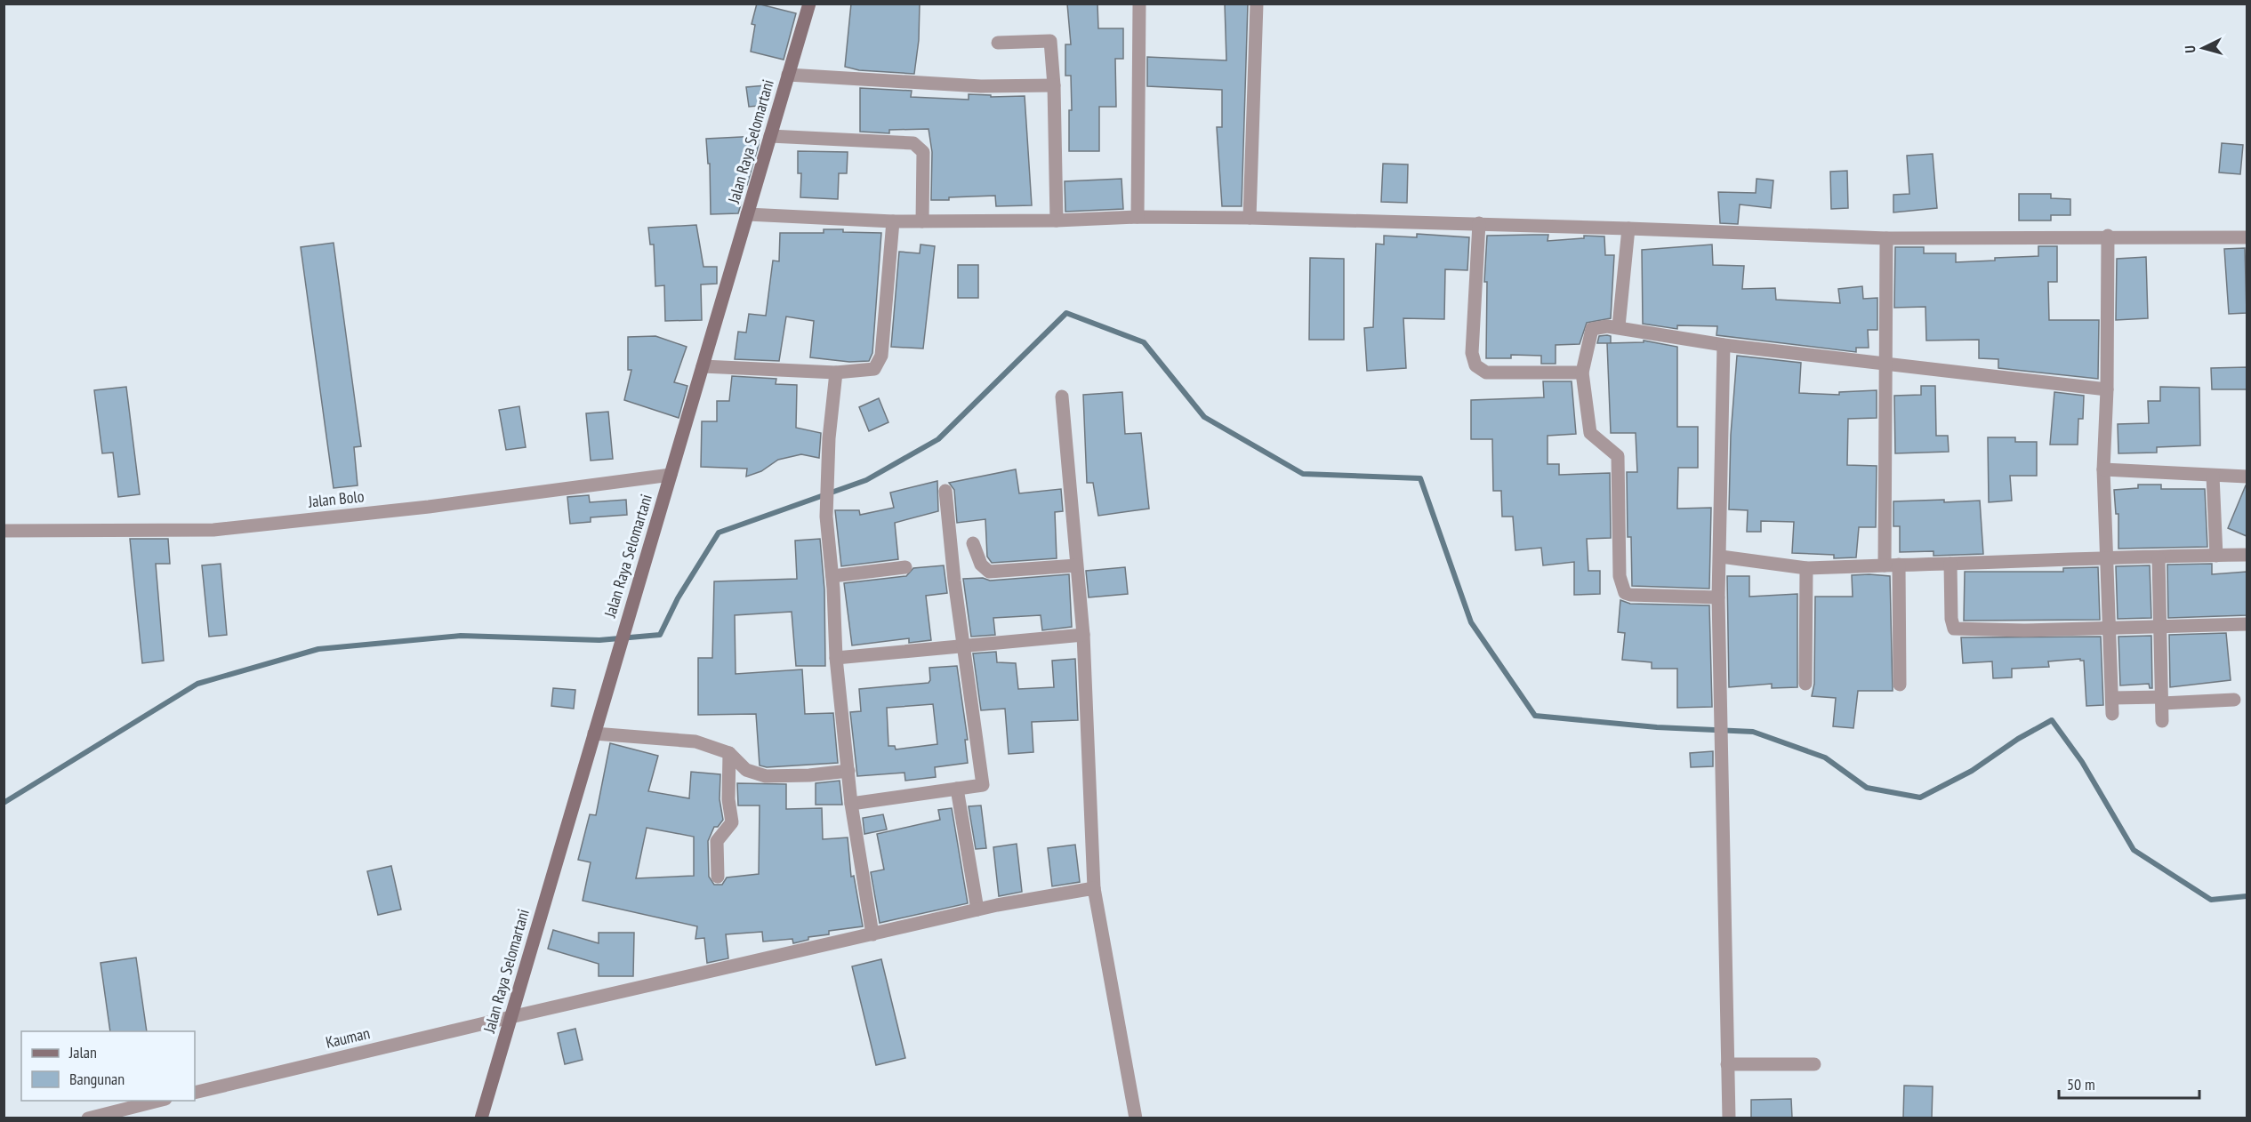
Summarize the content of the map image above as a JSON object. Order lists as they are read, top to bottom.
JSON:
{
  "streets": {
    "main road": ["Jalan Raya Selomartani"],
    "street": ["Jalan Bolo", "Kauman"]
  },
  "crossings": [
    ["Jalan Raya Selomartani", "Jalan Bolo"],
    ["Jalan Raya Selomartani", "Kauman"]
  ],
  "legend": ["Jalan", "Bangunan"],
  "scale_bar": "50 m",
  "north": "left"
}
